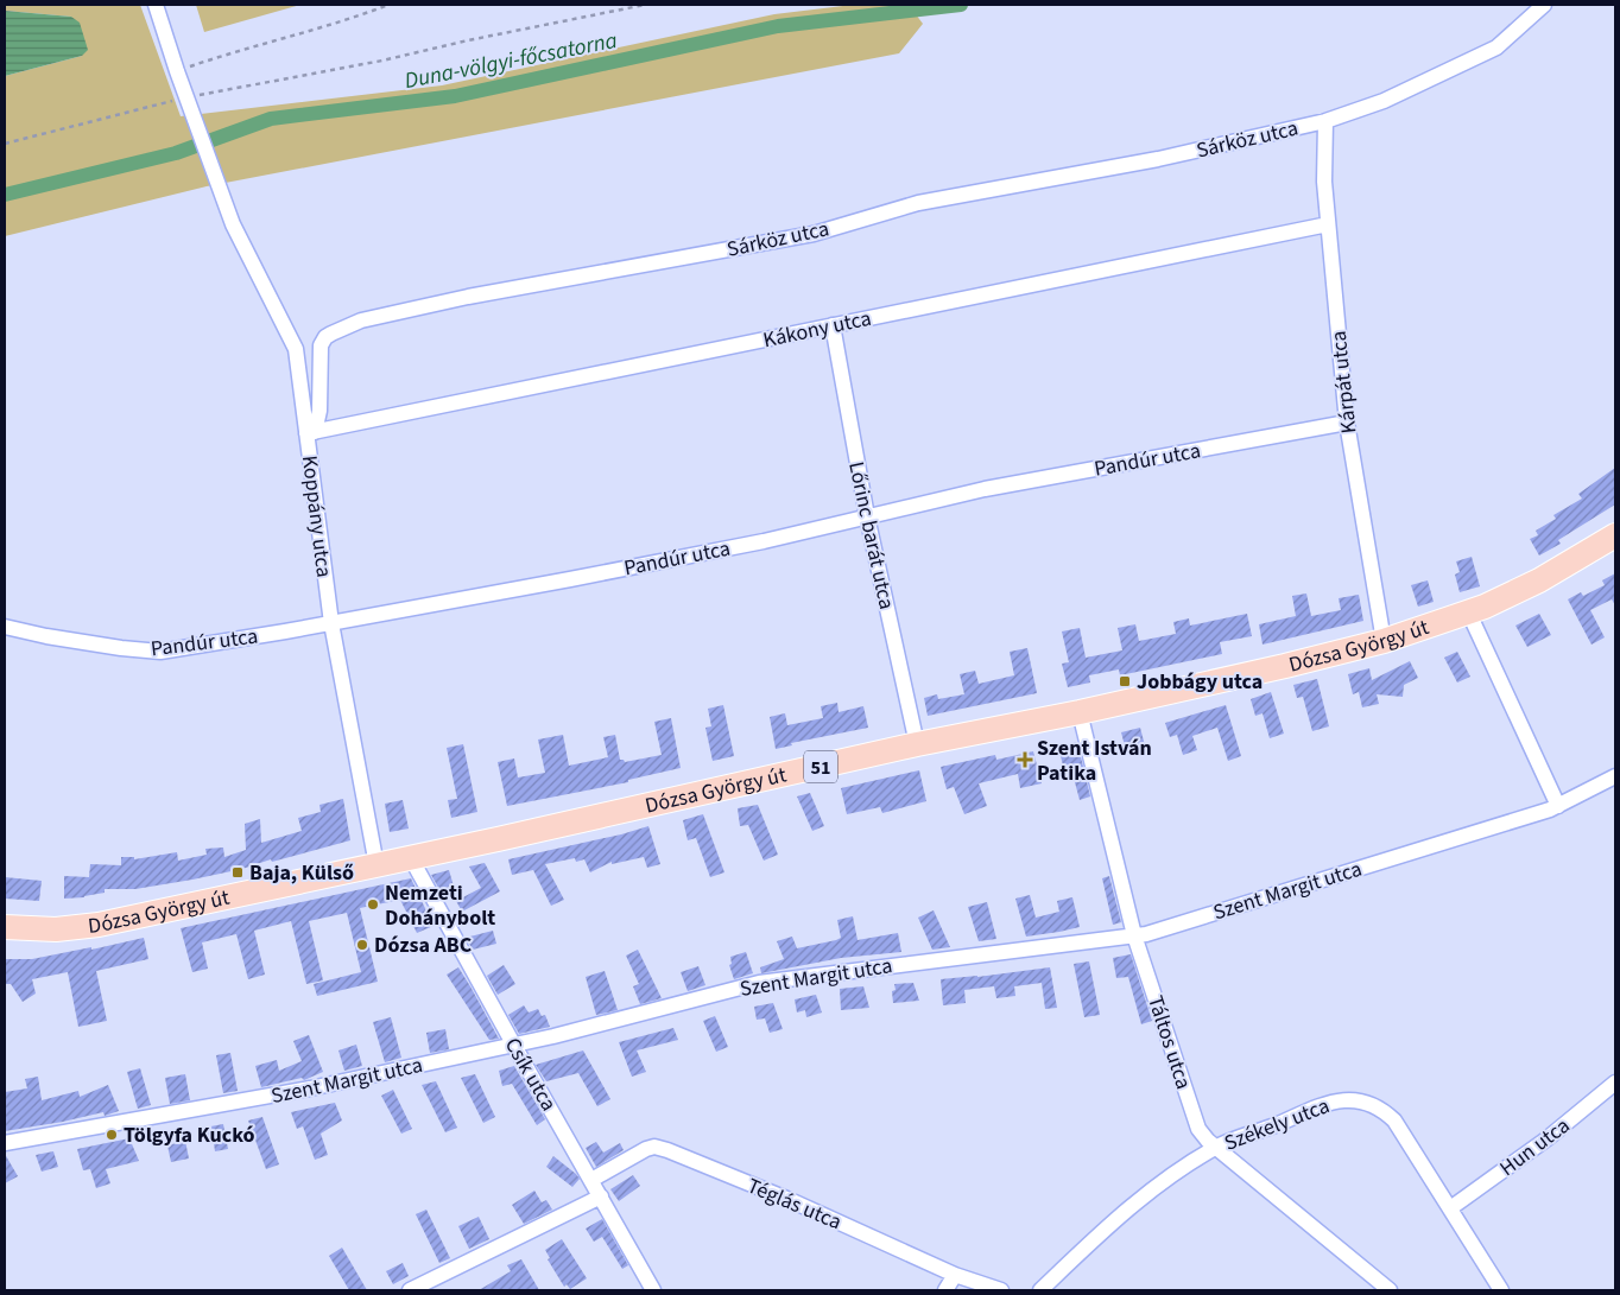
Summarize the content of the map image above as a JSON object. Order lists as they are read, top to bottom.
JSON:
{
  "streets": {
    "main road": ["Dózsa György út", "51"],
    "street": [
      "Sárköz utca",
      "Kákony utca",
      "Kárpát utca",
      "Pandúr utca",
      "Koppány utca",
      "Lőrinc barát utca",
      "Szent Margit utca",
      "Táltos utca",
      "Csík utca",
      "Székely utca",
      "Hun utca",
      "Téglás utca"
    ]
  },
  "crossings": [
    ["Sárköz utca", "Kákony utca"],
    ["Sárköz utca", "Kárpát utca"],
    ["Sárköz utca", "Koppány utca"],
    ["Kákony utca", "Kárpát utca"],
    ["Kákony utca", "Koppány utca"],
    ["Kákony utca", "Lőrinc barát utca"],
    ["Kárpát utca", "Pandúr utca"],
    ["Kárpát utca", "Dózsa György út"],
    ["Pandúr utca", "Koppány utca"],
    ["Pandúr utca", "Lőrinc barát utca"],
    ["Koppány utca", "Dózsa György út"],
    ["Lőrinc barát utca", "Dózsa György út"],
    ["Dózsa György út", "Táltos utca"],
    ["Dózsa György út", "Csík utca"],
    ["Szent Margit utca", "Táltos utca"],
    ["Szent Margit utca", "Csík utca"],
    ["Táltos utca", "Székely utca"],
    ["Csík utca", "Téglás utca"],
    ["Székely utca", "Hun utca"]
  ],
  "water": ["Duna-völgyi-főcsatorna"],
  "places": {
    "transit": ["Jobbágy utca", "Baja, Külső"],
    "health": ["Szent István Patika"],
    "other": ["Nemzeti Dohánybolt", "Dózsa ABC", "Tölgyfa Kuckó"]
  }
}
